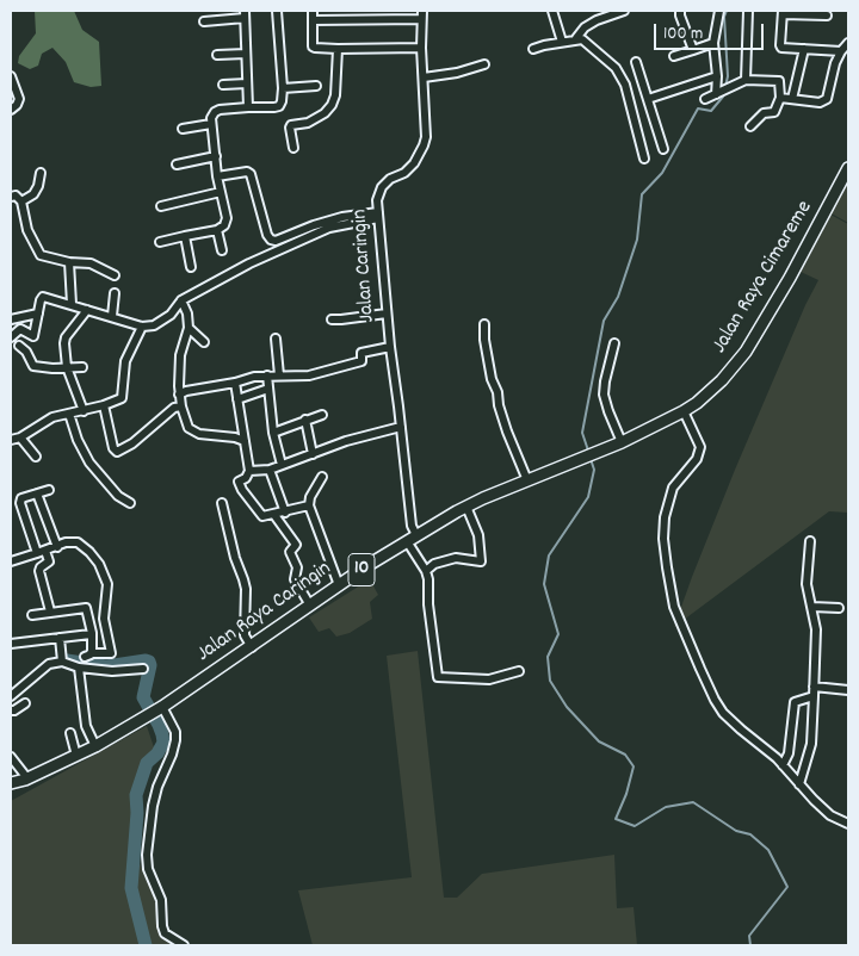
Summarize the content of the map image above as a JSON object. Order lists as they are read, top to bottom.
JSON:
{
  "streets": {
    "highway": ["Jalan Raya Cimareme", "10", "Jalan Raya Caringin"],
    "street": ["Jalan Caringin"]
  },
  "crossings": [
    ["Jalan Caringin", "Jalan Raya Caringin"],
    ["Jalan Raya Cimareme", "Jalan Raya Caringin"],
    ["10", "Jalan Raya Caringin"]
  ],
  "scale_bar": "100 m"
}
